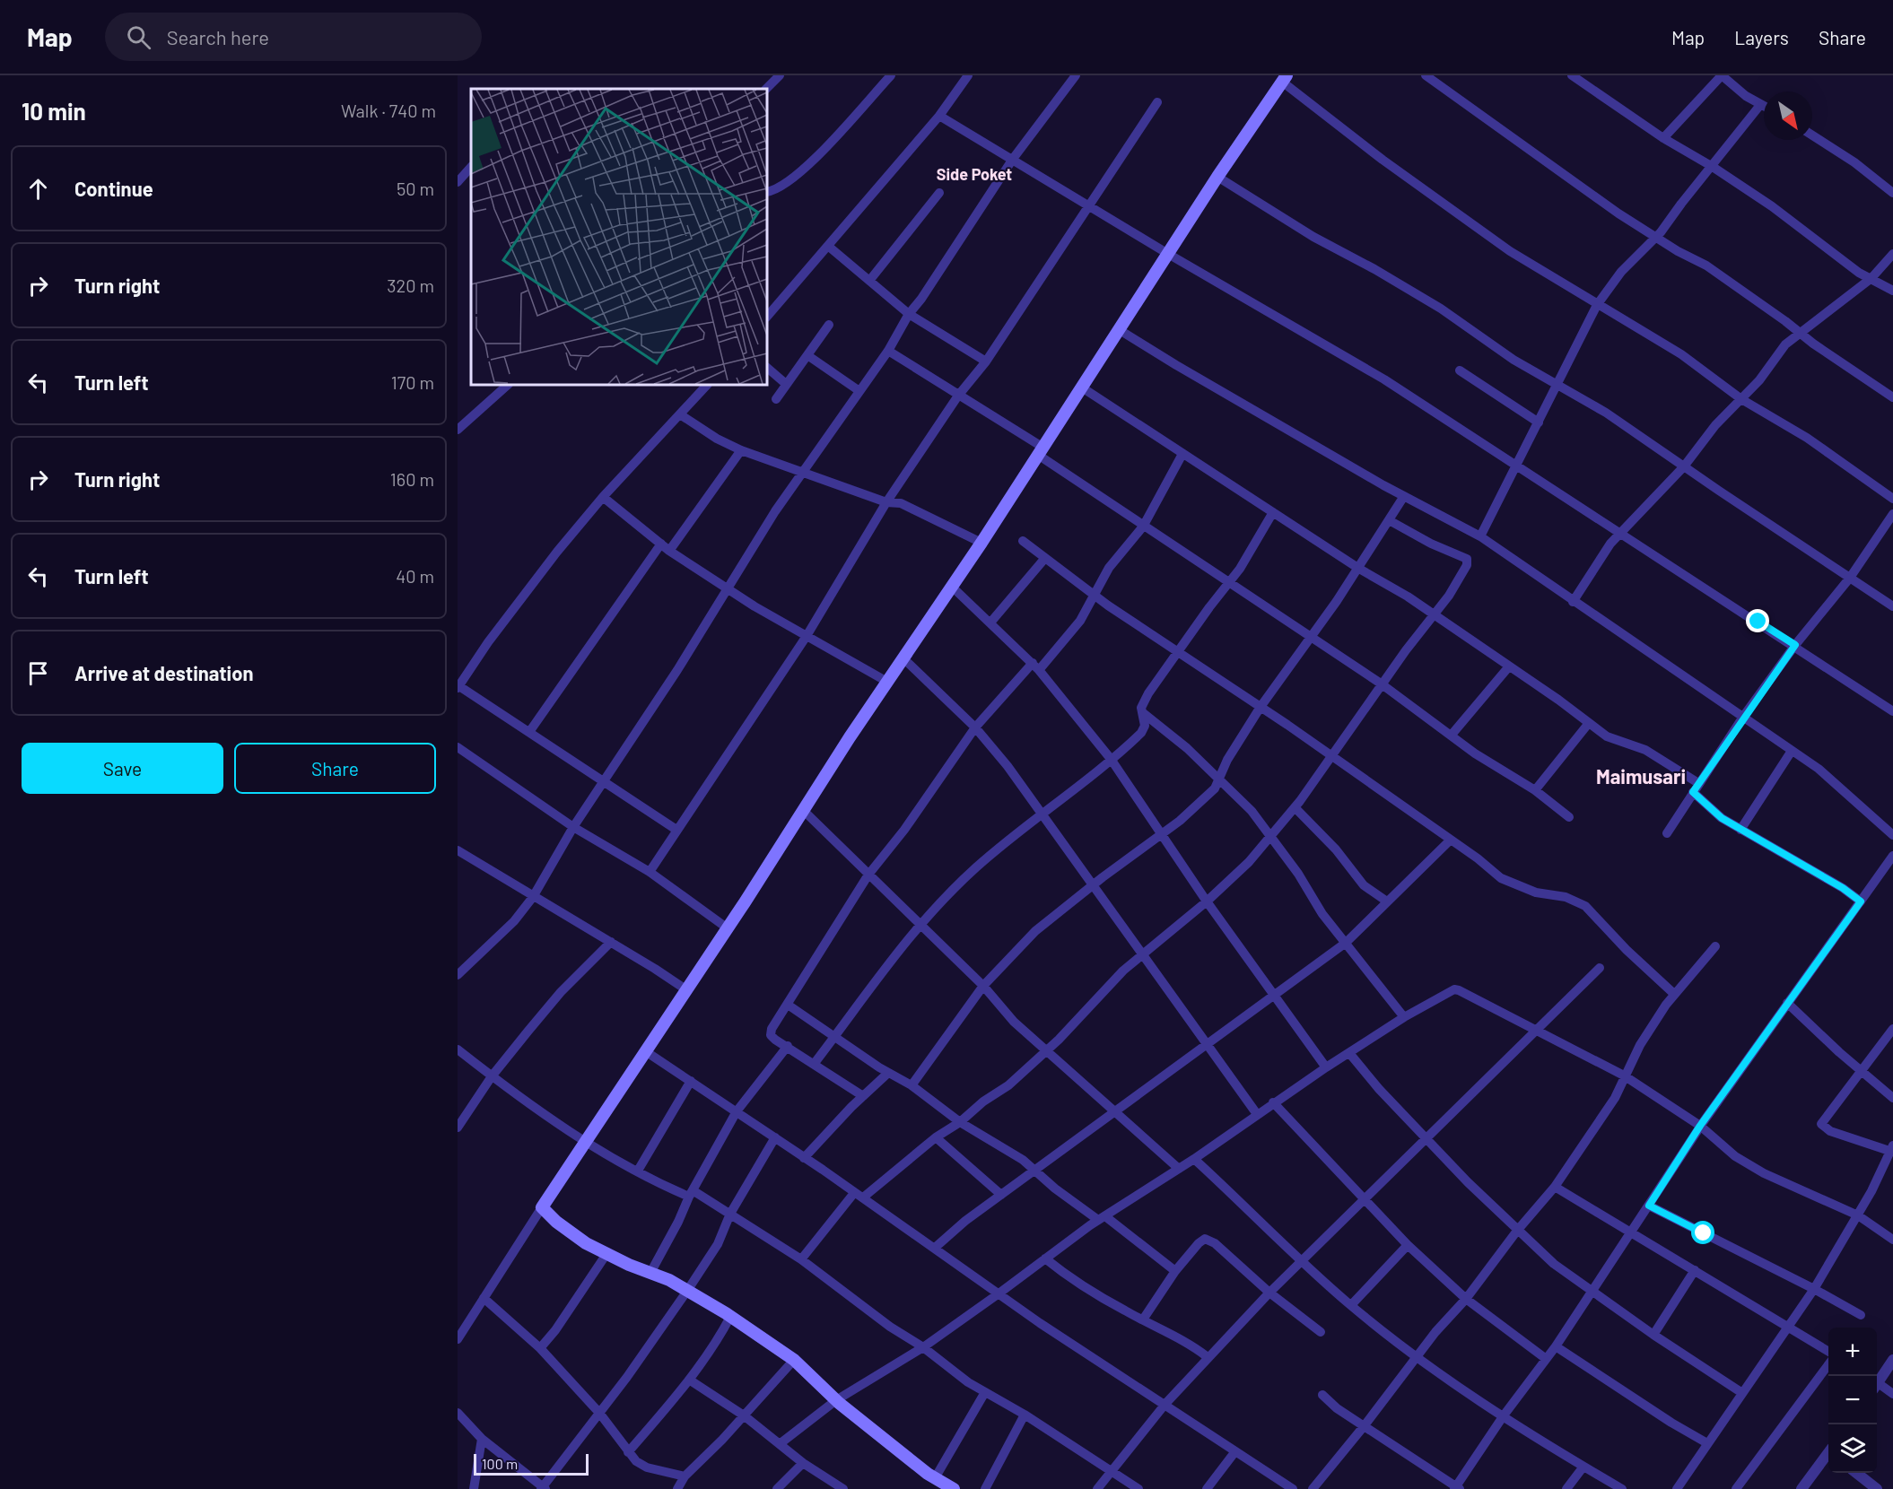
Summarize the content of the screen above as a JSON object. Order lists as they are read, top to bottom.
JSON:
{
  "districts": ["Side Poket", "Maimusari"],
  "scale_bar": "100 m",
  "north": "bottom right",
  "page": {
    "header": "Map",
    "search": "Search here",
    "nav": ["Map", "Layers", "Share"],
    "heading": ["10 min", "Walk · 740 m"],
    "list": [
      ["Continue", "50 m"],
      ["Turn right", "320 m"],
      ["Turn left", "170 m"],
      ["Turn right", "160 m"],
      ["Turn left", "40 m"],
      "Arrive at destination"
    ],
    "buttons": ["Save", "Share"],
    "map_buttons": ["+", "−"],
    "scale": "100 m"
  }
}
